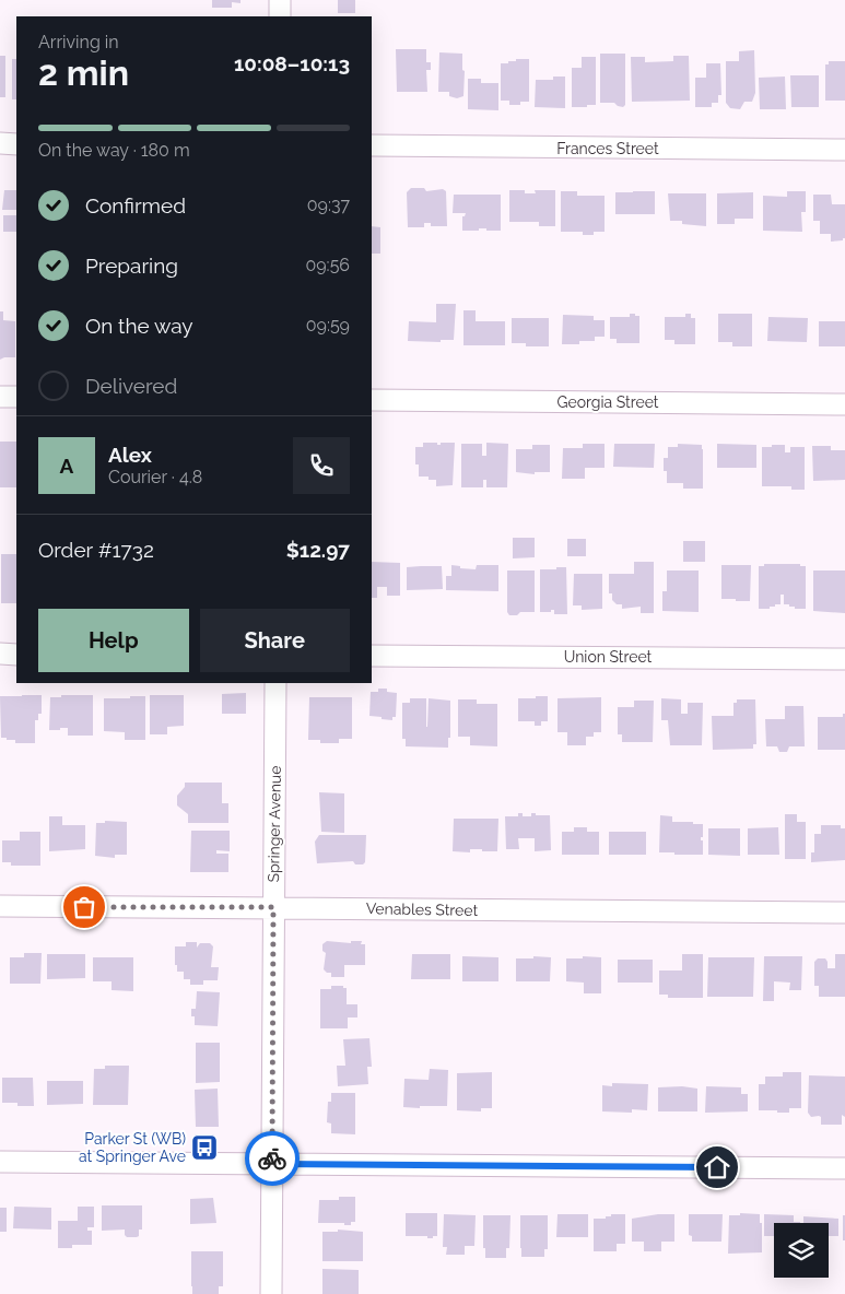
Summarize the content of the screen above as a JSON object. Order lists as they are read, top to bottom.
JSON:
{
  "streets": {
    "street": [
      "Frances Street",
      "Georgia Street",
      "Union Street",
      "Springer Avenue",
      "Venables Street"
    ]
  },
  "crossings": [
    ["Springer Avenue", "Venables Street"]
  ],
  "places": {
    "bus stop": ["Parker St (WB) at Springer Ave"]
  },
  "page": {
    "heading": ["2 min", "Arriving in", "10:08–10:13"],
    "panel": [
      "Alex",
      "Courier · 4.8",
      "Order #1732",
      "$12.97"
    ],
    "bar": "On the way · 180 m",
    "list": [
      ["Confirmed", "09:37"],
      ["Preparing", "09:56"],
      ["On the way", "09:59"],
      "Delivered"
    ],
    "round": "A",
    "buttons": ["Help", "Share"]
  }
}
